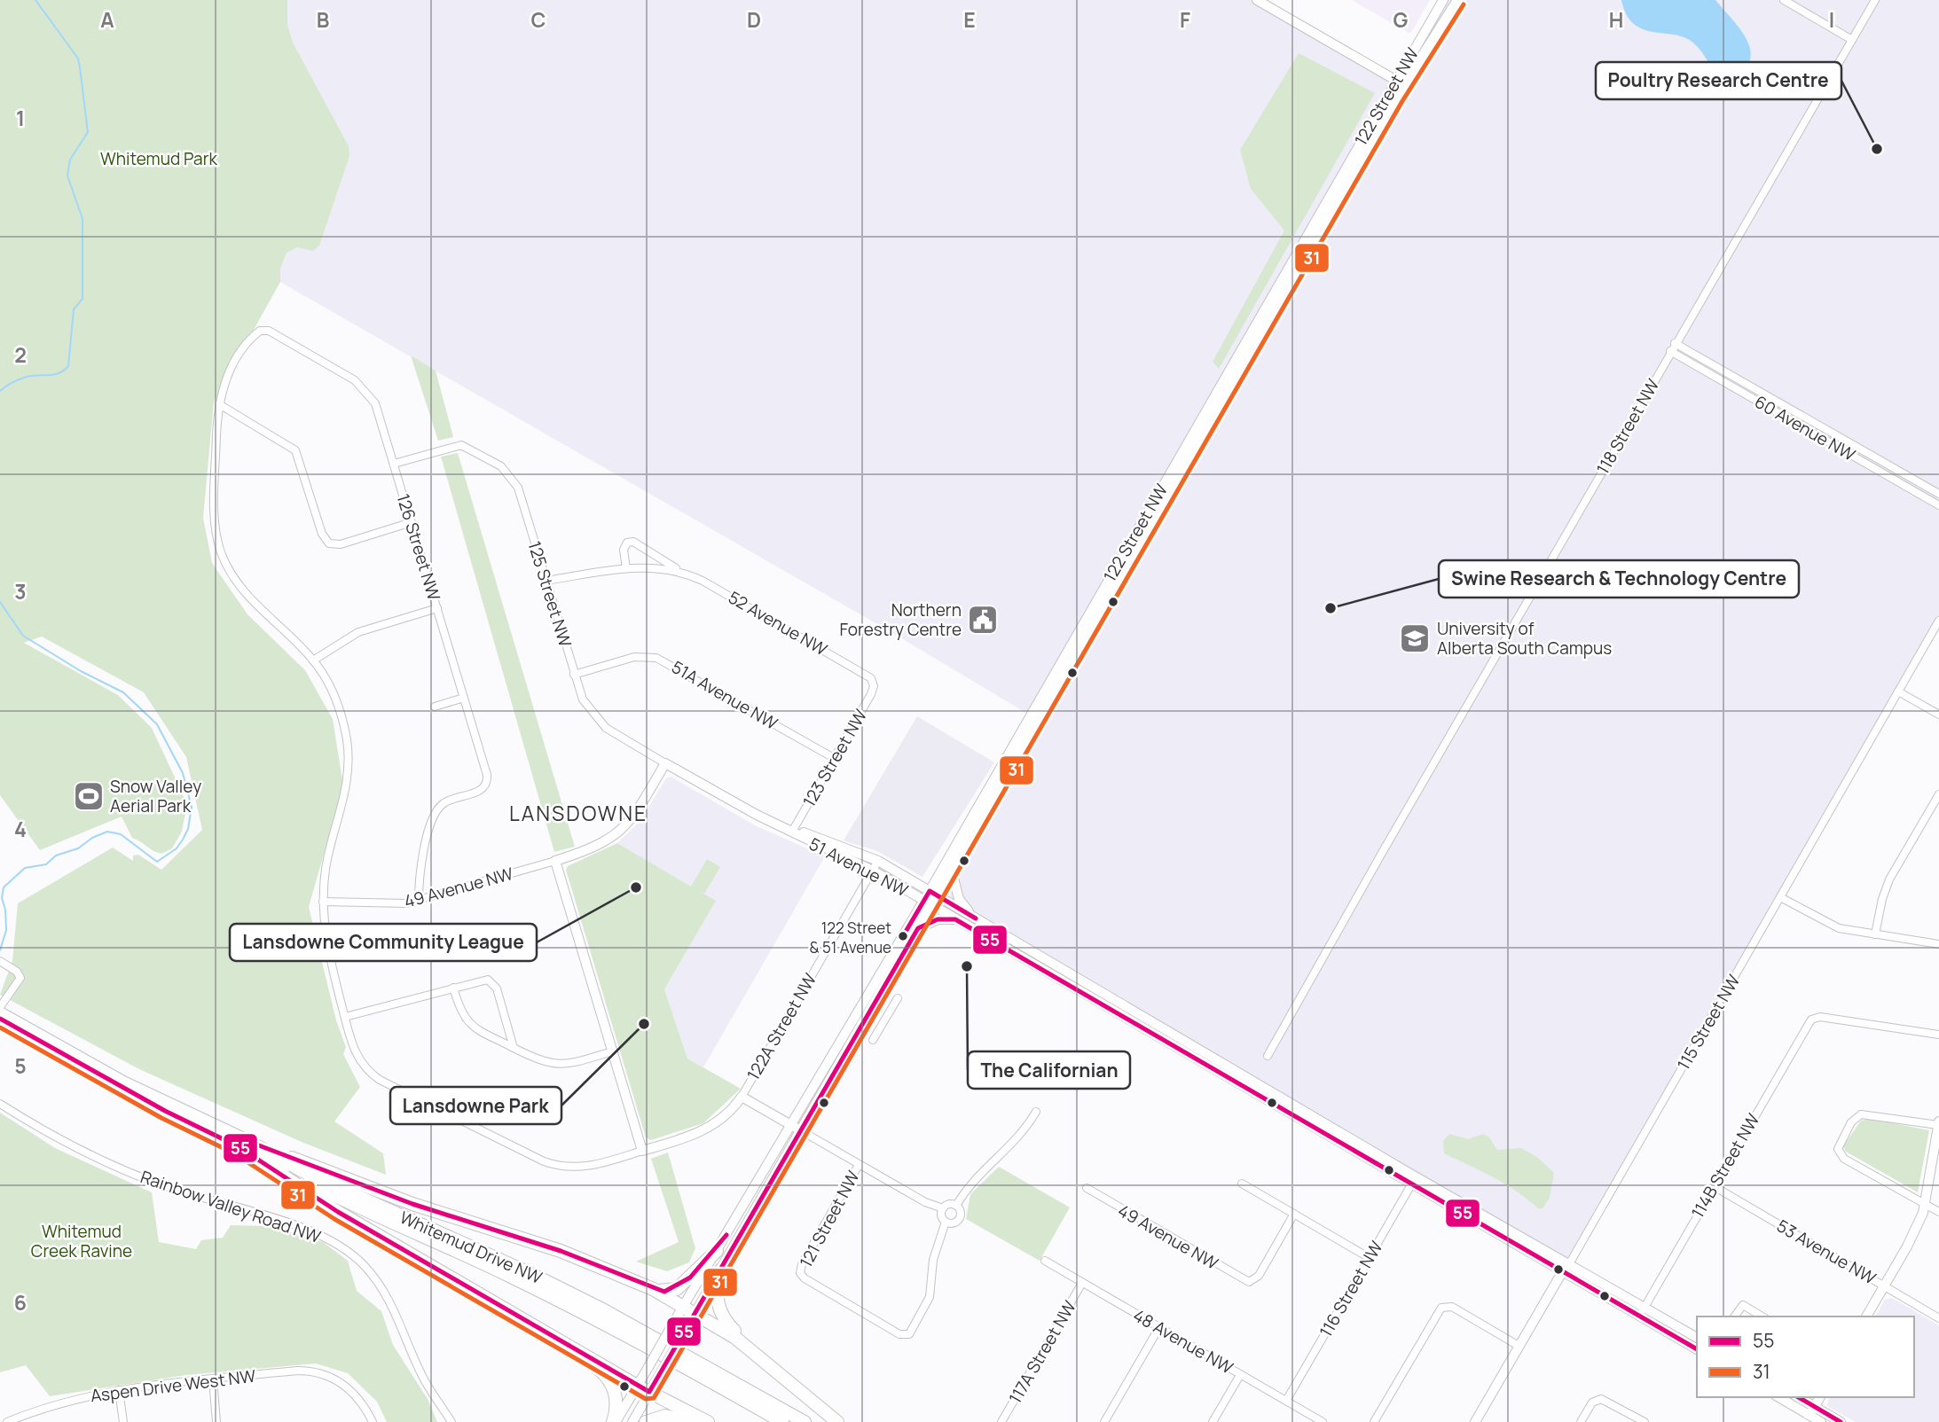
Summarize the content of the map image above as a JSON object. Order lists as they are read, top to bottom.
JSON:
{
  "streets": {
    "highway": ["Whitemud Drive NW"],
    "main road": ["122 Street NW", "51 Avenue NW", "115 Street NW"],
    "street": [
      "118 Street NW",
      "60 Avenue NW",
      "126 Street NW",
      "125 Street NW",
      "52 Avenue NW",
      "51A Avenue NW",
      "123 Street NW",
      "49 Avenue NW",
      "122A Street NW",
      "114B Street NW",
      "Rainbow Valley Road NW",
      "121 Street NW",
      "53 Avenue NW",
      "116 Street NW",
      "48 Avenue NW",
      "117A Street NW",
      "Aspen Drive West NW"
    ]
  },
  "crossings": [
    ["122 Street NW", "51 Avenue NW"],
    ["118 Street NW", "60 Avenue NW"],
    ["126 Street NW", "125 Street NW"],
    ["126 Street NW", "49 Avenue NW"],
    ["125 Street NW", "52 Avenue NW"],
    ["125 Street NW", "51A Avenue NW"],
    ["125 Street NW", "51 Avenue NW"],
    ["52 Avenue NW", "123 Street NW"],
    ["51A Avenue NW", "123 Street NW"],
    ["123 Street NW", "51 Avenue NW"],
    ["51 Avenue NW", "115 Street NW"],
    ["51 Avenue NW", "122A Street NW"],
    ["51 Avenue NW", "114B Street NW"],
    ["51 Avenue NW", "116 Street NW"],
    ["114B Street NW", "53 Avenue NW"],
    ["116 Street NW", "48 Avenue NW"],
    ["48 Avenue NW", "117A Street NW"]
  ],
  "districts": ["LANSDOWNE"],
  "parks": ["Whitemud Park", "Whitemud Creek Ravine"],
  "places": {
    "other": [
      "Poultry Research Centre",
      "Swine Research & Technology Centre",
      "Lansdowne Community League",
      "122 Street & 51 Avenue",
      "The Californian",
      "Lansdowne Park"
    ],
    "public building": ["Northern Forestry Centre"],
    "school or university": ["University of Alberta South Campus"],
    "sports": ["Snow Valley Aerial Park"]
  },
  "lines": ["transit line 31", "transit line 55"],
  "legend": ["55", "31"],
  "grid": {
    "columns": [
      "A",
      "B",
      "C",
      "D",
      "E",
      "F",
      "G",
      "H",
      "I"
    ],
    "rows": [
      "1",
      "2",
      "3",
      "4",
      "5",
      "6"
    ]
  }
}
